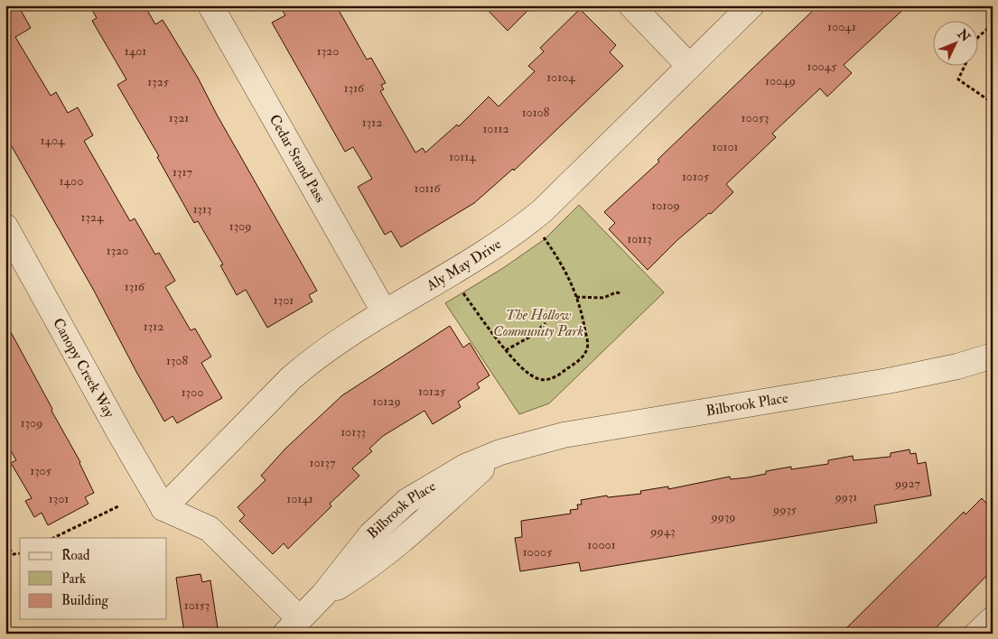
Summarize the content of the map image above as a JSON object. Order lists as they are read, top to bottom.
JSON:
{
  "streets": {
    "street": [
      "Cedar Stand Pass",
      "Aly May Drive",
      "Canopy Creek Way",
      "Bilbrook Place"
    ]
  },
  "crossings": [
    ["Cedar Stand Pass", "Aly May Drive"],
    ["Aly May Drive", "Canopy Creek Way"]
  ],
  "parks": ["The Hollow Community Park"],
  "house_numbers": [
    "10041",
    "1401",
    "1320",
    "10045",
    "10104",
    "10049",
    "1325",
    "1316",
    "10108",
    "1321",
    "10053",
    "1312",
    "10112",
    "1404",
    "10101",
    "10114",
    "1317",
    "10105",
    "1400",
    "10116",
    "10109",
    "1313",
    "1324",
    "1309",
    "10113",
    "1320",
    "1316",
    "1301",
    "1312",
    "1308",
    "10125",
    "1300",
    "10129",
    "1309",
    "10133",
    "10137",
    "1305",
    "9927",
    "9931",
    "1301",
    "10141",
    "9935",
    "9939",
    "9943",
    "10001",
    "10005",
    "10153"
  ],
  "legend": ["Road", "Park", "Building"],
  "north": "top right"
}
